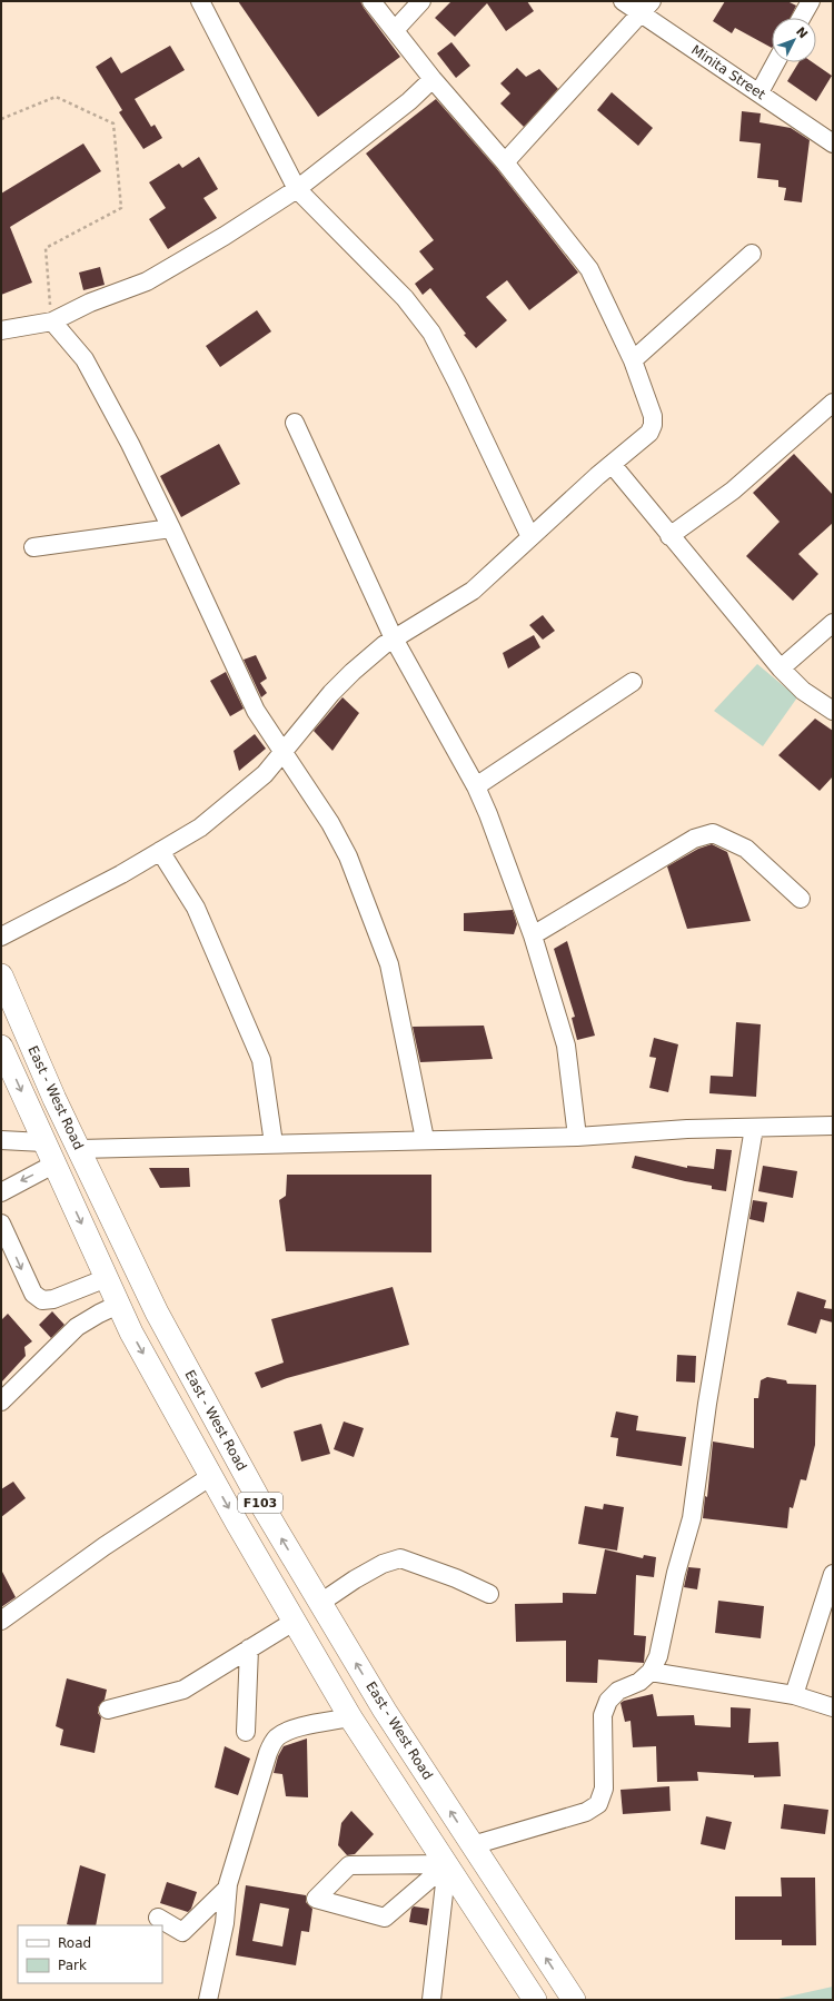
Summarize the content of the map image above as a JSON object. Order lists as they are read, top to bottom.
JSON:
{
  "streets": {
    "main road": ["East - West Road", "F103"],
    "street": ["Minita Street"]
  },
  "legend": ["Road", "Park"],
  "north": "top right"
}
